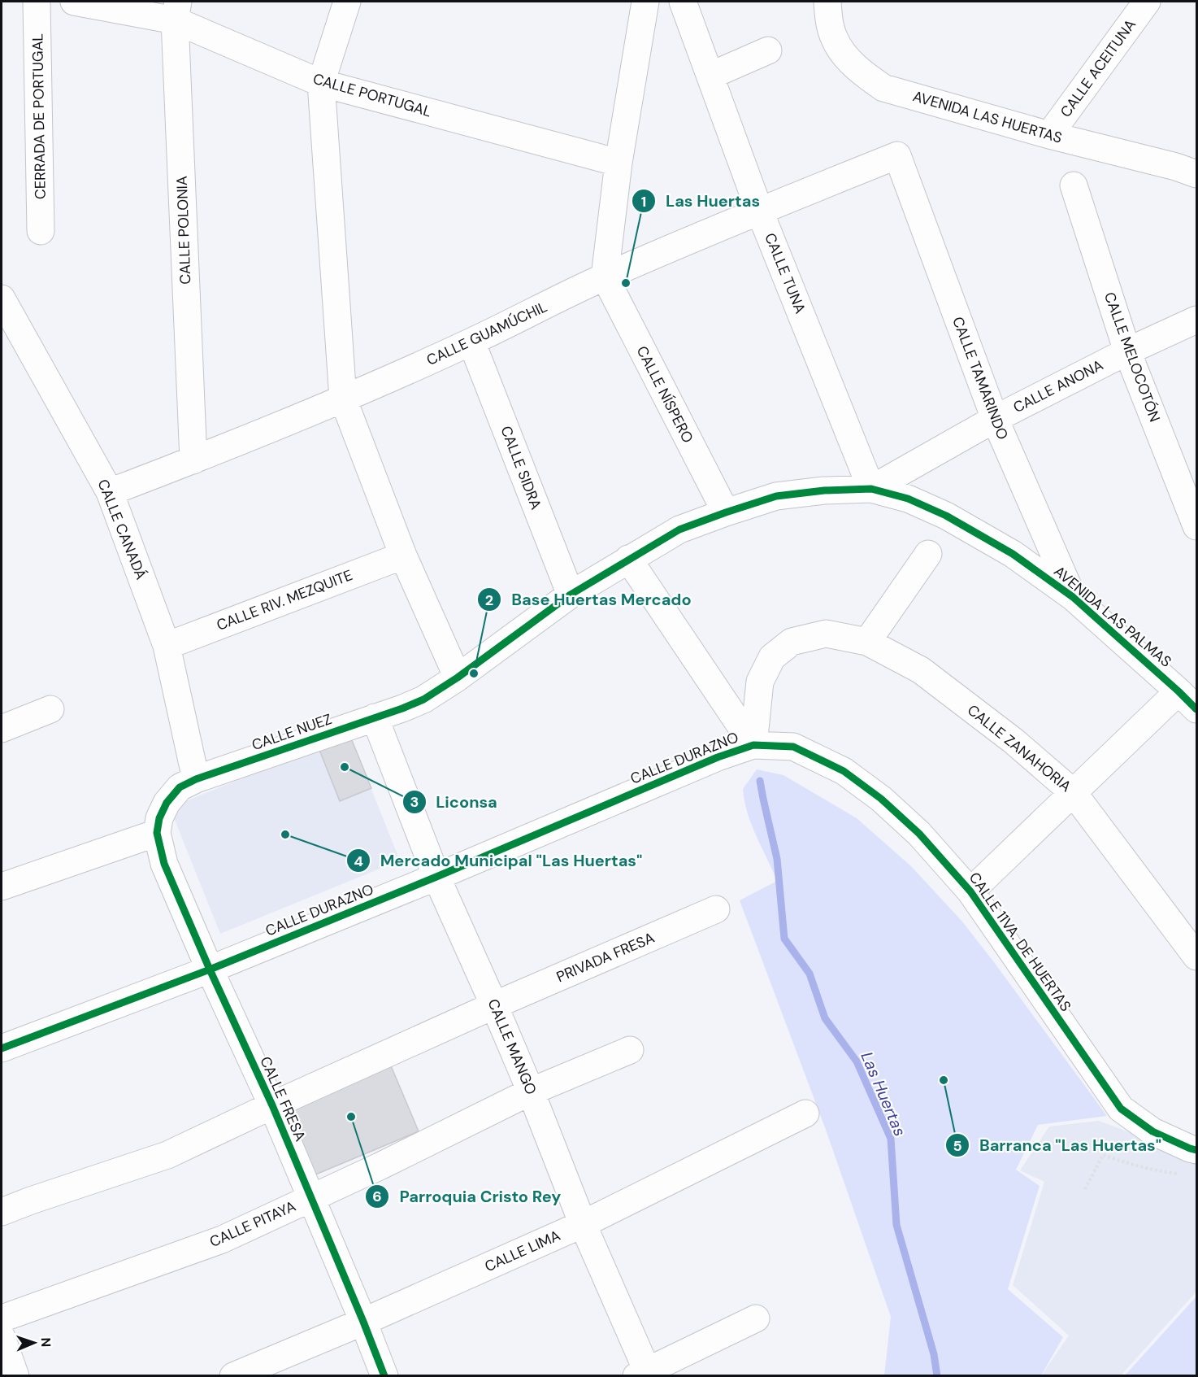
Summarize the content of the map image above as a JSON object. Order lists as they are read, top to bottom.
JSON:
{
  "streets": {
    "street": [
      "CALLE ACEITUNA",
      "CALLE PORTUGAL",
      "CERRADA DE PORTUGAL",
      "AVENIDA LAS HUERTAS",
      "CALLE POLONIA",
      "CALLE TUNA",
      "CALLE GUAMÚCHIL",
      "CALLE MELOCOTÓN",
      "CALLE TAMARINDO",
      "CALLE ANONA",
      "CALLE NÍSPERO",
      "CALLE SIDRA",
      "CALLE CANADÁ",
      "CALLE RIV. MEZQUITE",
      "AVENIDA LAS PALMAS",
      "CALLE NUEZ",
      "CALLE ZANAHORIA",
      "CALLE DURAZNO",
      "CALLE 11VA. DE HUERTAS",
      "PRIVADA FRESA",
      "CALLE MANGO",
      "CALLE FRESA",
      "CALLE PITAYA",
      "CALLE LIMA"
    ]
  },
  "crossings": [
    ["CALLE ACEITUNA", "AVENIDA LAS HUERTAS"],
    ["CALLE PORTUGAL", "CALLE POLONIA"],
    ["CALLE POLONIA", "CALLE GUAMÚCHIL"],
    ["CALLE TUNA", "CALLE GUAMÚCHIL"],
    ["CALLE TUNA", "CALLE ANONA"],
    ["CALLE TUNA", "AVENIDA LAS PALMAS"],
    ["CALLE GUAMÚCHIL", "CALLE TAMARINDO"],
    ["CALLE GUAMÚCHIL", "CALLE NÍSPERO"],
    ["CALLE GUAMÚCHIL", "CALLE SIDRA"],
    ["CALLE GUAMÚCHIL", "CALLE CANADÁ"],
    ["CALLE MELOCOTÓN", "CALLE ANONA"],
    ["CALLE TAMARINDO", "CALLE ANONA"],
    ["CALLE TAMARINDO", "AVENIDA LAS PALMAS"],
    ["CALLE ANONA", "AVENIDA LAS PALMAS"],
    ["CALLE NÍSPERO", "AVENIDA LAS PALMAS"],
    ["CALLE SIDRA", "AVENIDA LAS PALMAS"],
    ["CALLE CANADÁ", "CALLE RIV. MEZQUITE"],
    ["CALLE CANADÁ", "CALLE NUEZ"],
    ["AVENIDA LAS PALMAS", "CALLE NUEZ"],
    ["CALLE NUEZ", "CALLE MANGO"],
    ["CALLE NUEZ", "CALLE FRESA"],
    ["CALLE ZANAHORIA", "CALLE DURAZNO"],
    ["CALLE DURAZNO", "CALLE 11VA. DE HUERTAS"],
    ["CALLE DURAZNO", "CALLE MANGO"],
    ["CALLE DURAZNO", "CALLE FRESA"],
    ["PRIVADA FRESA", "CALLE MANGO"],
    ["PRIVADA FRESA", "CALLE FRESA"],
    ["CALLE MANGO", "CALLE FRESA"],
    ["CALLE MANGO", "CALLE PITAYA"],
    ["CALLE MANGO", "CALLE LIMA"],
    ["CALLE FRESA", "CALLE PITAYA"],
    ["CALLE FRESA", "CALLE LIMA"]
  ],
  "water": ["Las Huertas"],
  "places": [
    "Las Huertas",
    "Base Huertas Mercado",
    "Liconsa",
    "Mercado Municipal \"Las Huertas\"",
    "Barranca \"Las Huertas\"",
    "Parroquia Cristo Rey"
  ],
  "north": "right"
}
